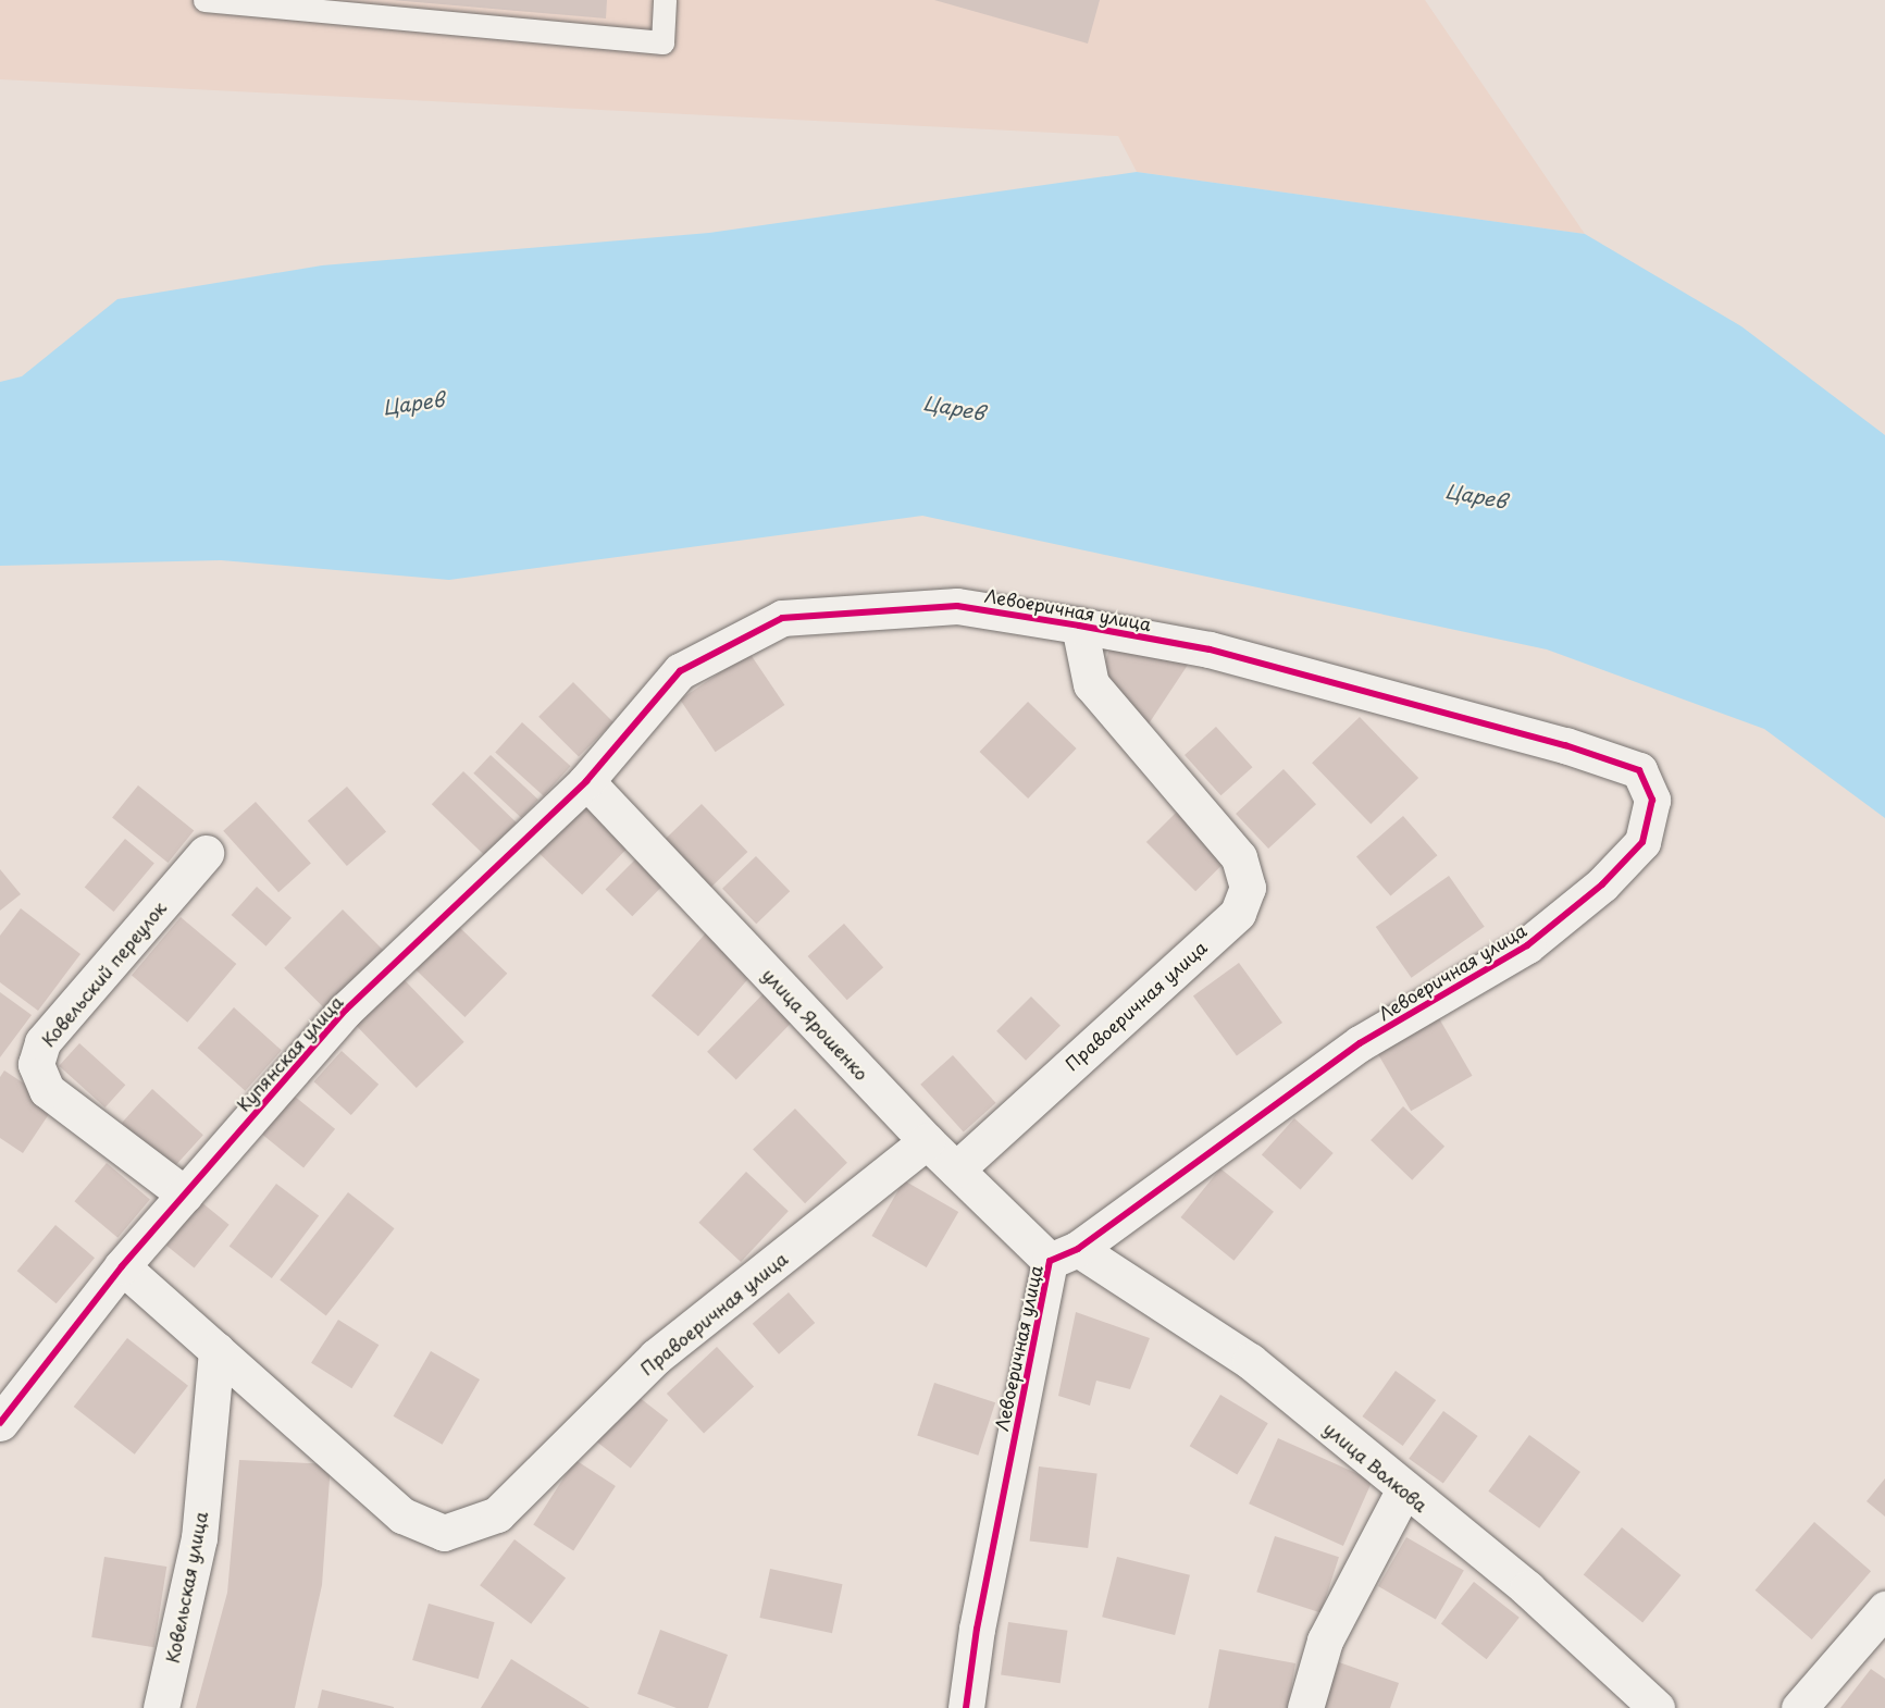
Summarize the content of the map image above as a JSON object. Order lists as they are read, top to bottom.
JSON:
{
  "streets": {
    "street": [
      "Левоеричная улица",
      "Ковельский переулок",
      "Правоеричная улица",
      "улица Ярошенко",
      "Купянская улица",
      "улица Волкова",
      "Ковельская улица"
    ]
  },
  "crossings": [
    ["Левоеричная улица", "Правоеричная улица"],
    ["Левоеричная улица", "улица Ярошенко"],
    ["Левоеричная улица", "Купянская улица"],
    ["Левоеричная улица", "улица Волкова"],
    ["Ковельский переулок", "Купянская улица"],
    ["Правоеричная улица", "улица Ярошенко"],
    ["Правоеричная улица", "Ковельская улица"],
    ["улица Ярошенко", "Купянская улица"],
    ["улица Ярошенко", "улица Волкова"]
  ],
  "water": ["Царев"]
}
